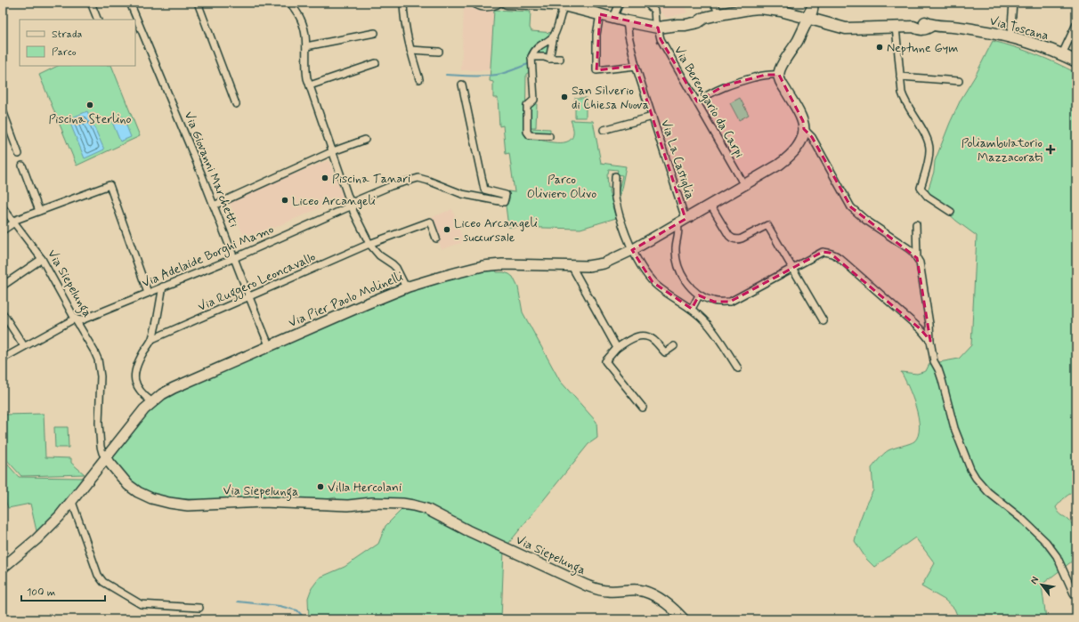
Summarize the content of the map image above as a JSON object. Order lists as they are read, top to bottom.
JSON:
{
  "streets": {
    "main road": ["Via Toscana"],
    "street": [
      "Via Berengario da Carpi",
      "Via La Castiglia",
      "Via Giovanni Marchetti",
      "Via Adelaide Borghi Mamo",
      "Via Ruggero Leoncavallo",
      "Via Siepelunga",
      "Via Pier Paolo Molinelli"
    ]
  },
  "crossings": [
    ["Via Toscana", "Via Berengario da Carpi"],
    ["Via Toscana", "Via La Castiglia"],
    ["Via Berengario da Carpi", "Via Pier Paolo Molinelli"],
    ["Via La Castiglia", "Via Pier Paolo Molinelli"],
    ["Via Giovanni Marchetti", "Via Adelaide Borghi Mamo"],
    ["Via Giovanni Marchetti", "Via Ruggero Leoncavallo"],
    ["Via Giovanni Marchetti", "Via Pier Paolo Molinelli"],
    ["Via Adelaide Borghi Mamo", "Via Siepelunga"],
    ["Via Siepelunga", "Via Pier Paolo Molinelli"]
  ],
  "parks": ["Parco Oliviero Olivo"],
  "places": {
    "other": [
      "Neptune Gym",
      "San Silverio di Chiesa Nuova",
      "Piscina Sterlino",
      "Piscina Tanari",
      "Liceo Arcangeli",
      "Liceo Arcangeli - succursale",
      "Villa Hercolani"
    ],
    "health": ["Poliambulatorio Mazzacorati"]
  },
  "legend": ["Strada", "Parco"],
  "scale_bar": "100 m",
  "north": "top left"
}
